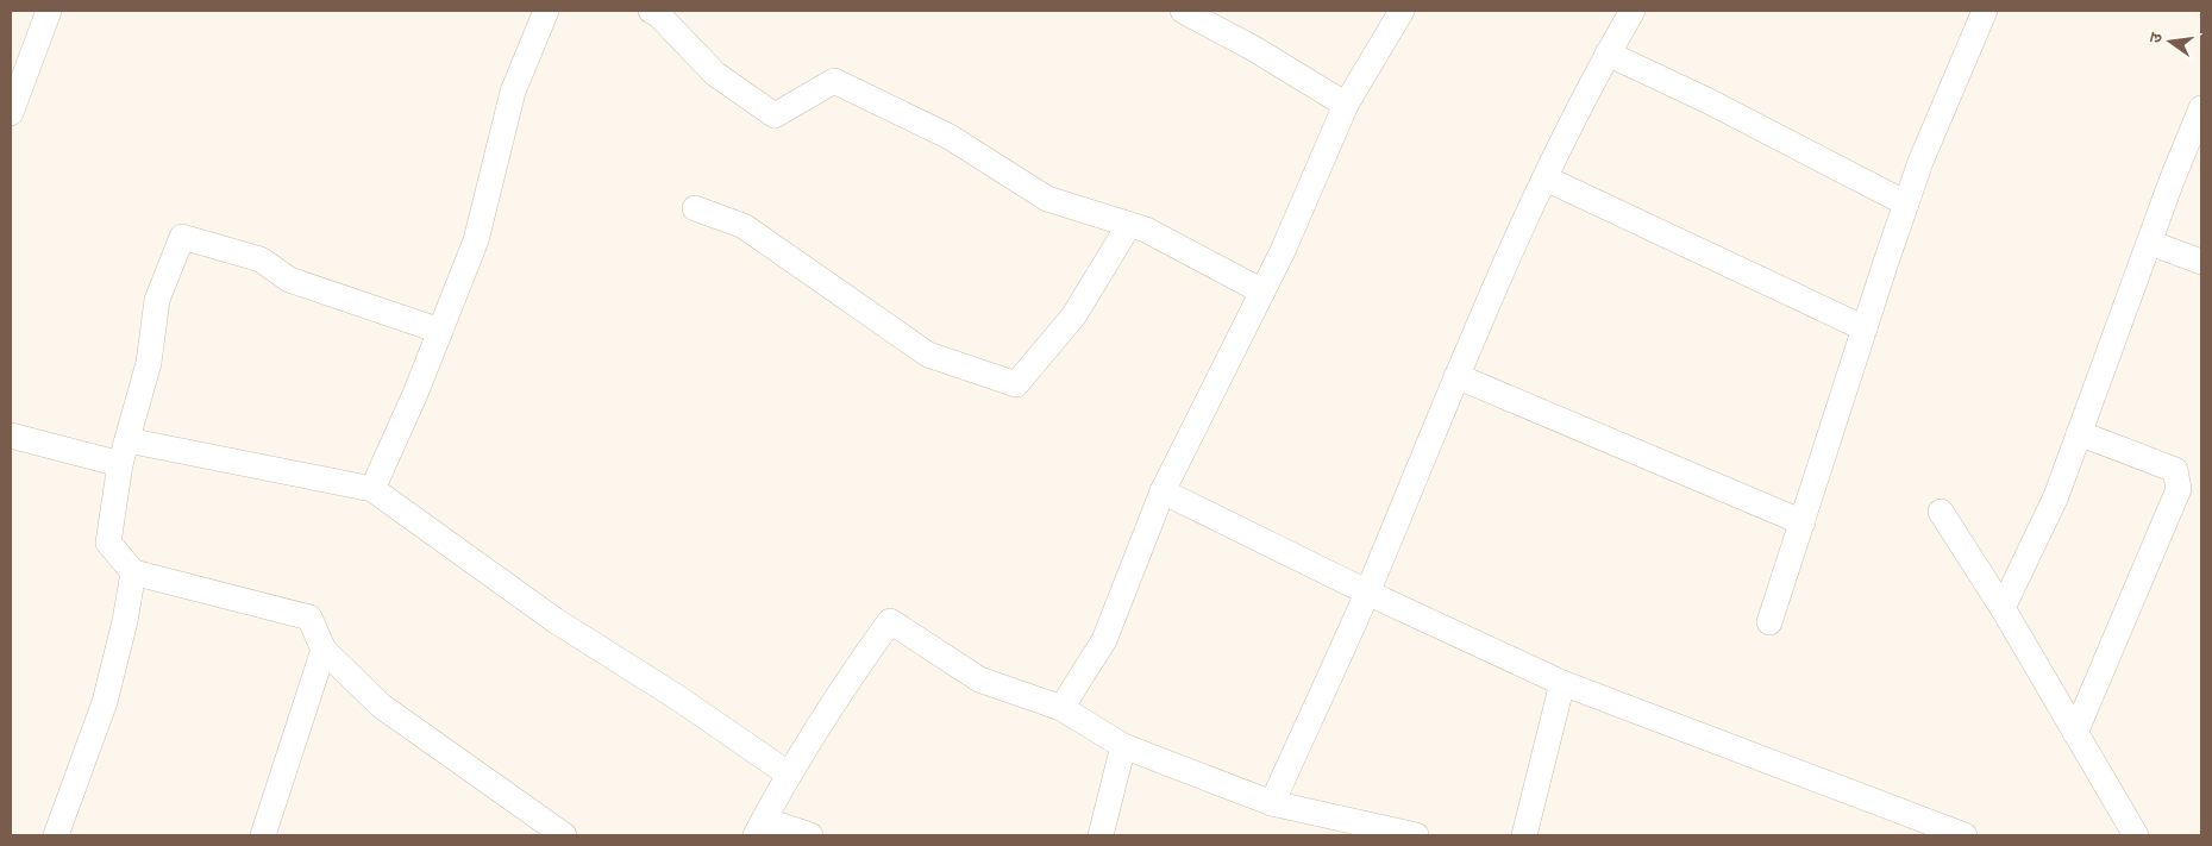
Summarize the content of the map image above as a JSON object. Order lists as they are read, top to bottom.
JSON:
{
  "north": "left"
}
